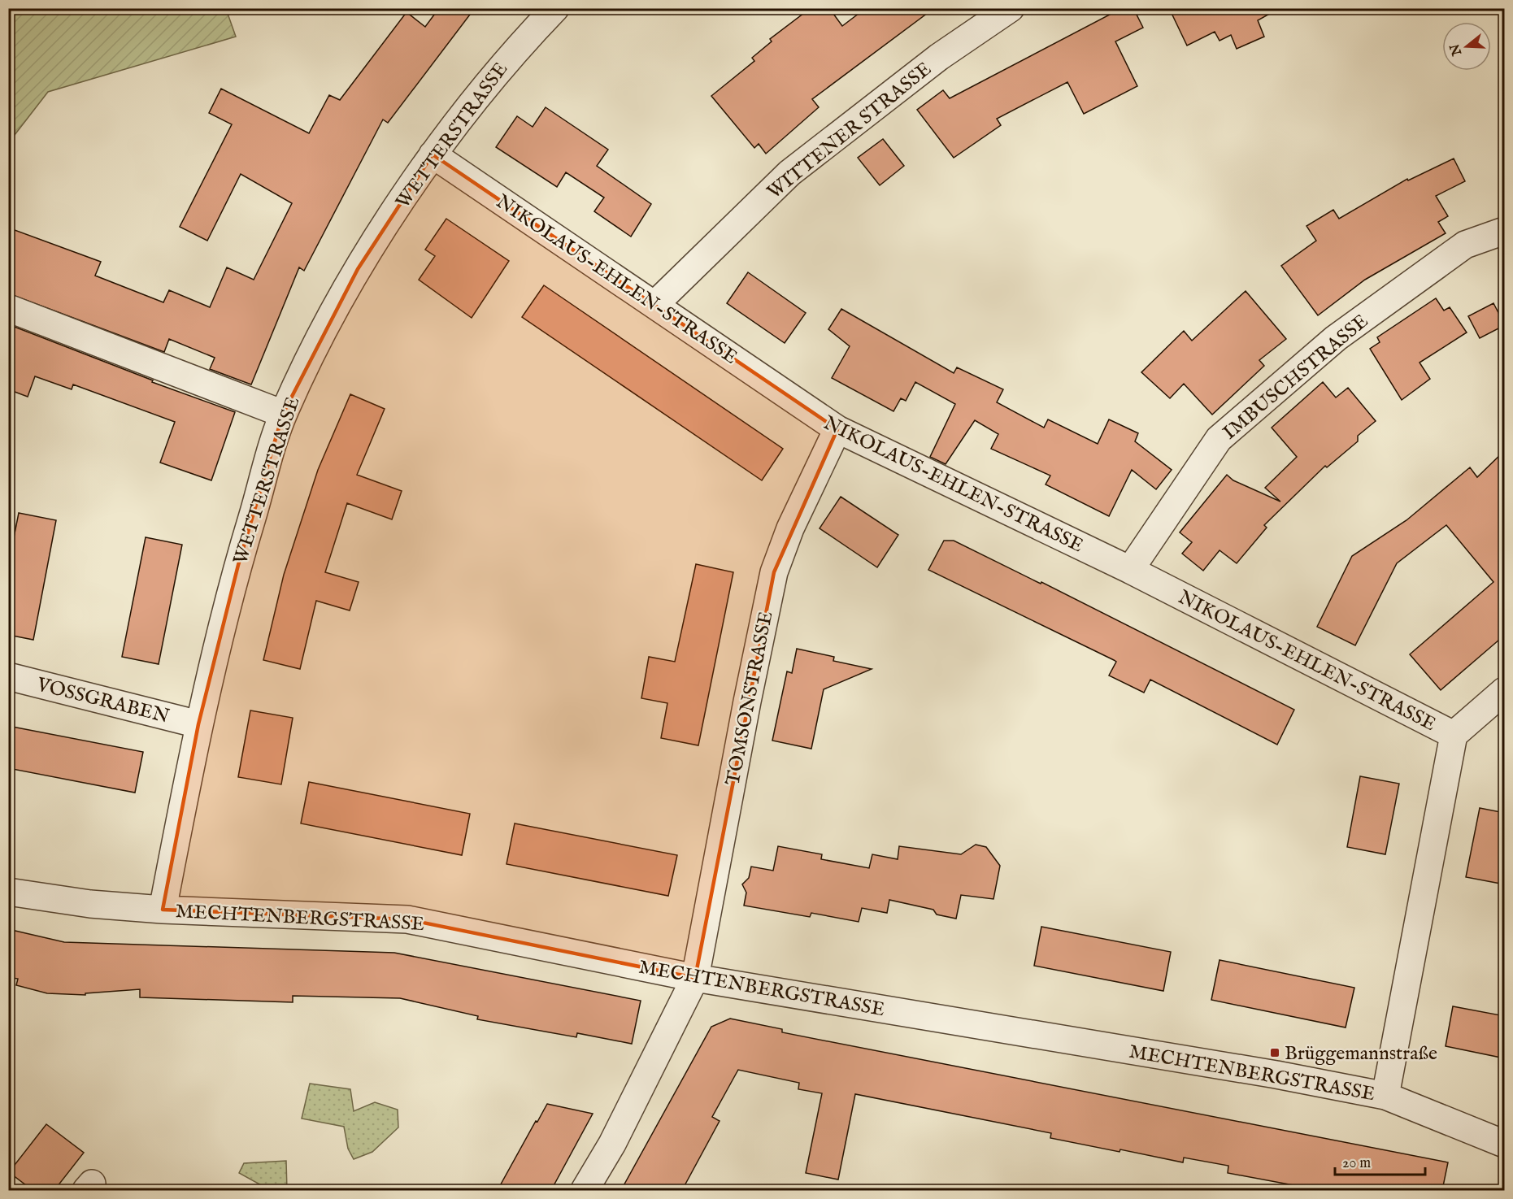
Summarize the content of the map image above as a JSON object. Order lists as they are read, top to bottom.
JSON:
{
  "streets": {
    "street": [
      "WITTENER STRASSE",
      "WETTERSTRASSE",
      "NIKOLAUS-EHLEN-STRASSE",
      "IMBUSCHSTRASSE",
      "TOMSONSTRASSE",
      "VOSSGRABEN",
      "MECHTENBERGSTRASSE"
    ]
  },
  "crossings": [
    ["WITTENER STRASSE", "NIKOLAUS-EHLEN-STRASSE"],
    ["WETTERSTRASSE", "NIKOLAUS-EHLEN-STRASSE"],
    ["WETTERSTRASSE", "VOSSGRABEN"],
    ["WETTERSTRASSE", "MECHTENBERGSTRASSE"],
    ["NIKOLAUS-EHLEN-STRASSE", "IMBUSCHSTRASSE"],
    ["NIKOLAUS-EHLEN-STRASSE", "TOMSONSTRASSE"],
    ["TOMSONSTRASSE", "MECHTENBERGSTRASSE"]
  ],
  "places": {
    "transit": ["Brüggemannstraße"]
  },
  "scale_bar": "20 m",
  "north": "left"
}
